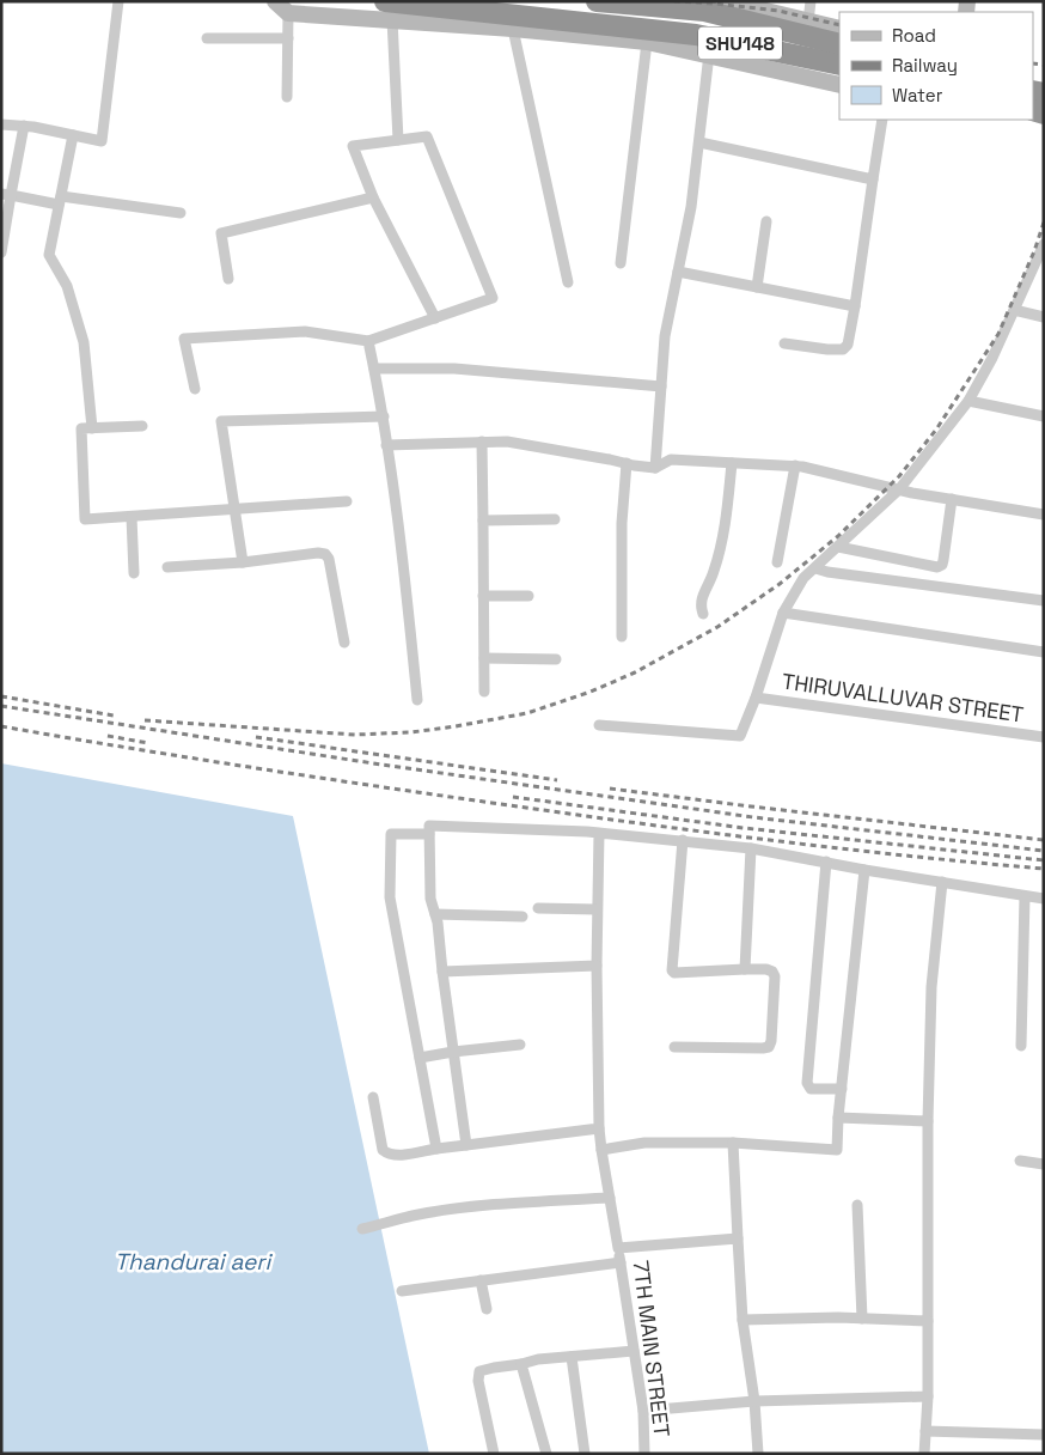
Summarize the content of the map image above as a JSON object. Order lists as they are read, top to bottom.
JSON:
{
  "streets": {
    "highway": ["SHU148"],
    "street": ["THIRUVALLUVAR STREET", "7TH MAIN STREET"]
  },
  "water": ["Thandurai aeri"],
  "legend": ["Road", "Railway", "Water"]
}
